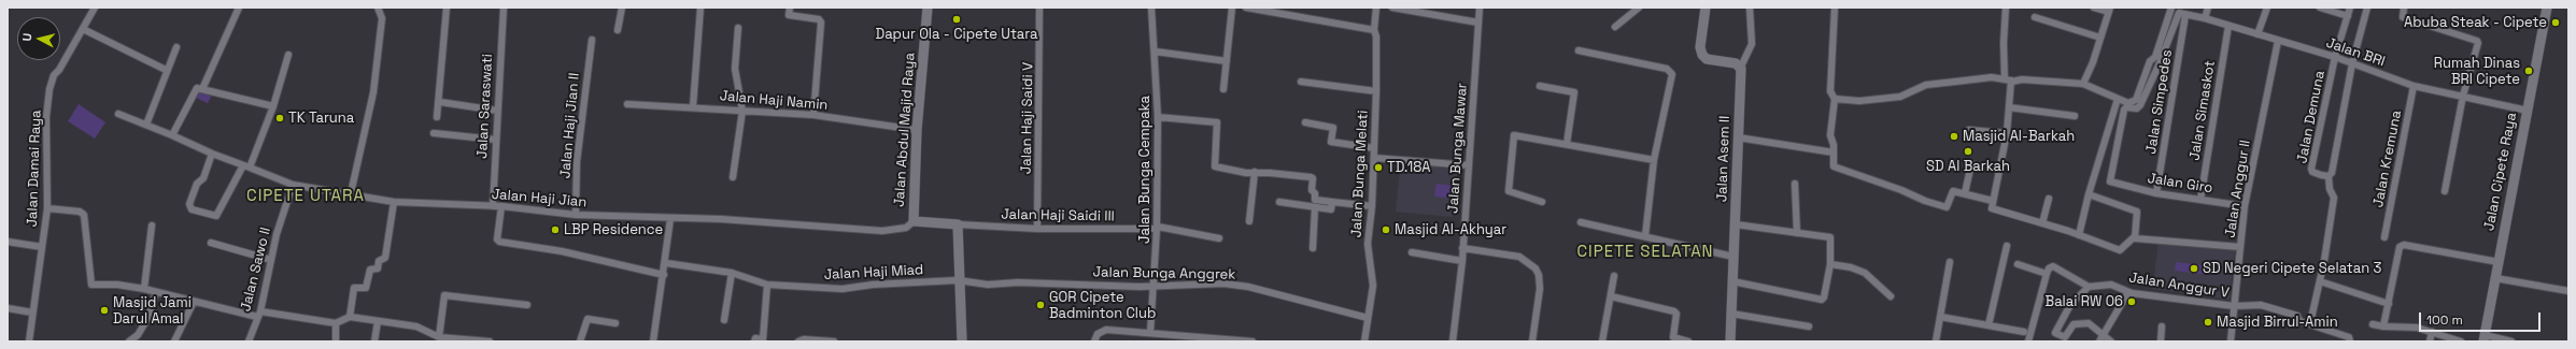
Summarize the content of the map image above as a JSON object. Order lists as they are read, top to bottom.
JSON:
{
  "streets": {
    "street": [
      "Jalan BRI",
      "Jalan Haji Namin",
      "Jalan Simpedes",
      "Jalan Saraswati",
      "Jalan Simaskot",
      "Jalan Demuna",
      "Jalan Haji Saidi V",
      "Jalan Haji Jian II",
      "Jalan Abdul Majid Raya",
      "Jalan Bunga Mawar",
      "Jalan Asem II",
      "Jalan Kremuna",
      "Jalan Damai Raya",
      "Jalan Bunga Cempaka",
      "Jalan Cipete Raya",
      "Jalan Bunga Melati",
      "Jalan Giro",
      "Jalan Anggur II",
      "Jalan Haji Jian",
      "Jalan Haji Saidi III",
      "Jalan Sawo II",
      "Jalan Haji Miad",
      "Jalan Bunga Anggrek",
      "Jalan Anggur V"
    ]
  },
  "crossings": [
    ["Jalan BRI", "Jalan Simpedes"],
    ["Jalan BRI", "Jalan Simaskot"],
    ["Jalan BRI", "Jalan Demuna"],
    ["Jalan BRI", "Jalan Kremuna"],
    ["Jalan BRI", "Jalan Cipete Raya"],
    ["Jalan BRI", "Jalan Giro"],
    ["Jalan BRI", "Jalan Anggur II"],
    ["Jalan Haji Namin", "Jalan Abdul Majid Raya"],
    ["Jalan Simpedes", "Jalan Giro"],
    ["Jalan Saraswati", "Jalan Haji Jian"],
    ["Jalan Simaskot", "Jalan Giro"],
    ["Jalan Haji Saidi V", "Jalan Haji Saidi III"],
    ["Jalan Haji Jian II", "Jalan Haji Jian"],
    ["Jalan Abdul Majid Raya", "Jalan Haji Jian"],
    ["Jalan Abdul Majid Raya", "Jalan Haji Saidi III"],
    ["Jalan Bunga Cempaka", "Jalan Haji Saidi III"],
    ["Jalan Bunga Cempaka", "Jalan Bunga Anggrek"],
    ["Jalan Bunga Melati", "Jalan Bunga Anggrek"],
    ["Jalan Giro", "Jalan Anggur II"],
    ["Jalan Anggur II", "Jalan Anggur V"],
    ["Jalan Haji Miad", "Jalan Bunga Anggrek"]
  ],
  "districts": ["CIPETE UTARA", "CIPETE SELATAN"],
  "places": [
    "Dapur Ola - Cipete Utara",
    "Abuba Steak - Cipete",
    "Rumah Dinas BRI Cipete",
    "TK Taruna",
    "Masjid Al-Barkah",
    "SD Al Barkah",
    "TD.18A",
    "LBP Residence",
    "Masjid Al-Akhyar",
    "SD Negeri Cipete Selatan 3",
    "Balai RW 06",
    "GOR Cipete Badminton Club",
    "Masjid Jami Darul Amal",
    "Masjid Birrul-Amin"
  ],
  "scale_bar": "100 m",
  "north": "left"
}
